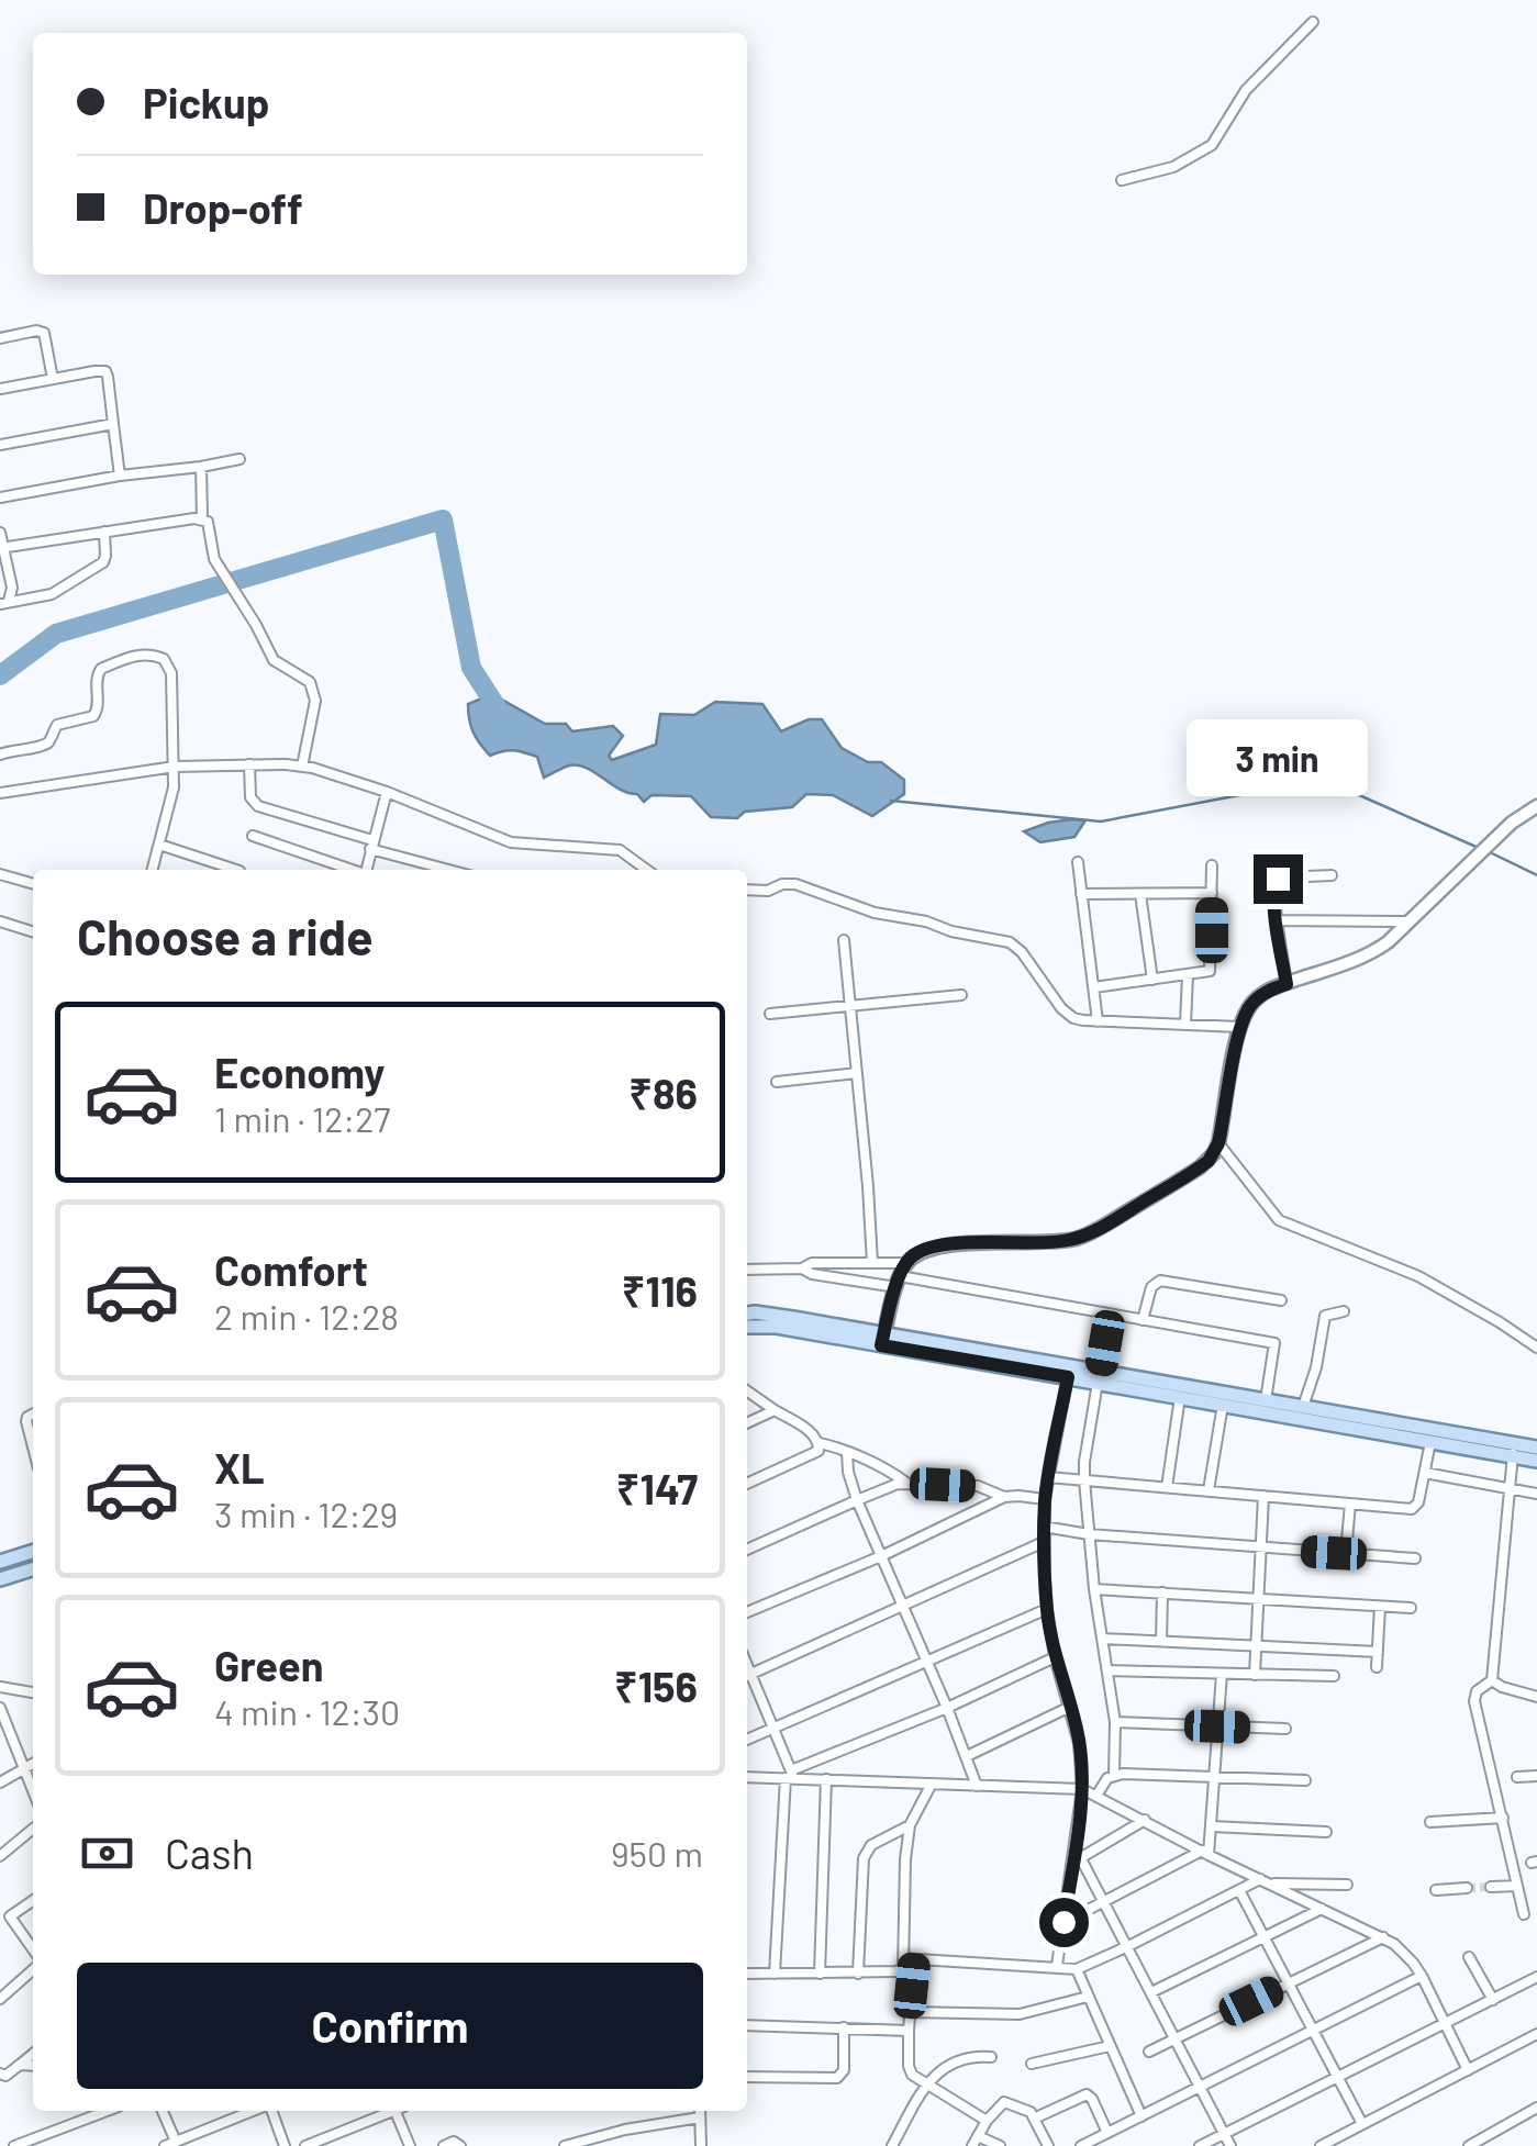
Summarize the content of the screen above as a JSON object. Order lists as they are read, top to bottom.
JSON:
{
  "page": {
    "banner": ["Pickup", "Drop-off"],
    "bubble": "3 min",
    "heading": "Choose a ride",
    "list": [
      {
        "name": "Economy",
        "note": "1 min · 12:27",
        "value": "₹86"
      },
      {
        "name": "Comfort",
        "note": "2 min · 12:28",
        "value": "₹116"
      },
      {
        "name": "XL",
        "note": "3 min · 12:29",
        "value": "₹147"
      },
      {
        "name": "Green",
        "note": "4 min · 12:30",
        "value": "₹156"
      }
    ],
    "pay": ["Cash", "950 m"],
    "buttons": "Confirm"
  }
}
